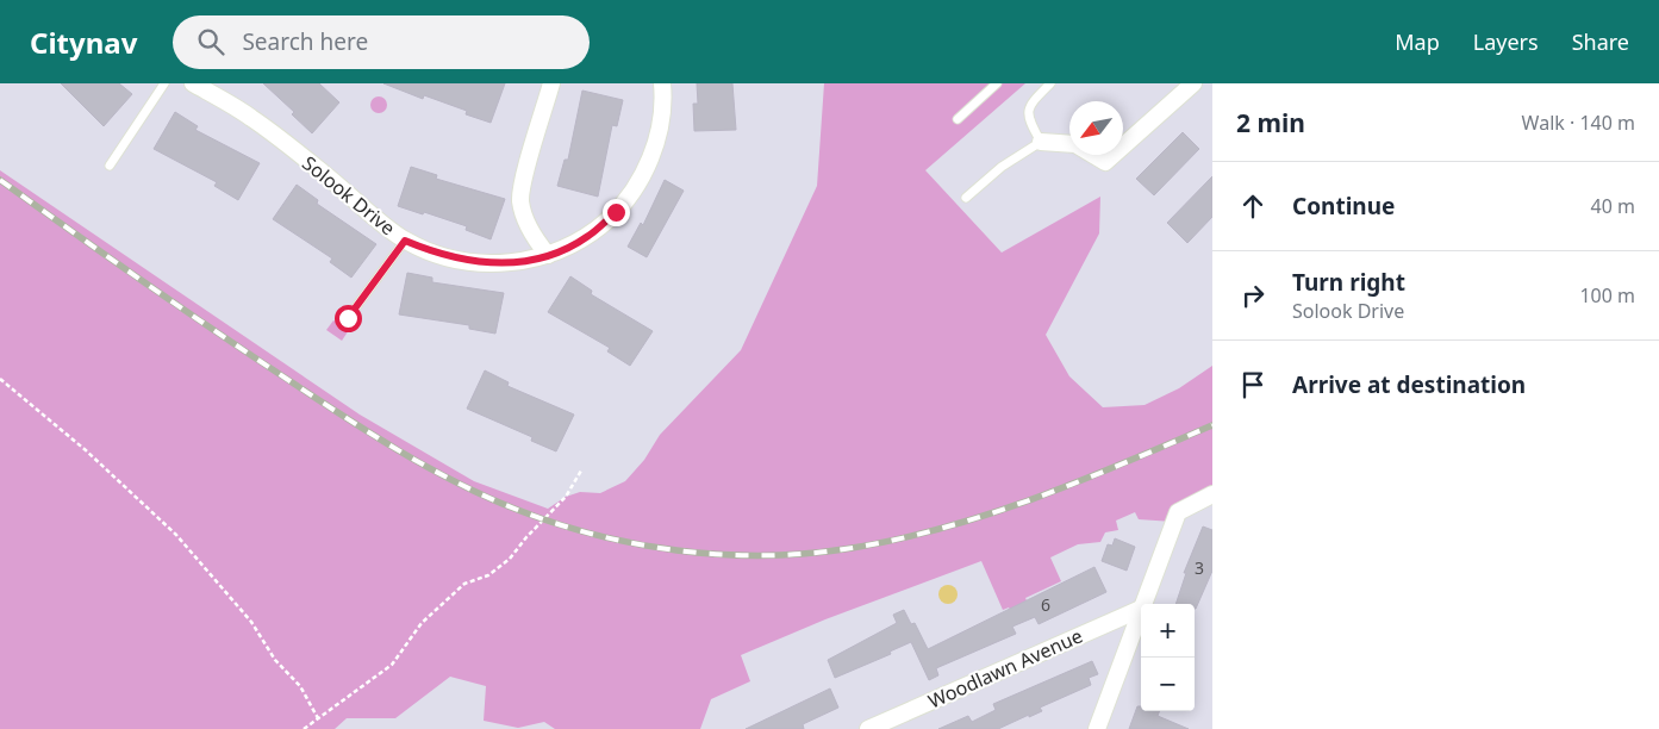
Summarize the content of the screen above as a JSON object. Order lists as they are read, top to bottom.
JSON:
{
  "streets": {
    "street": ["Solook Drive", "Woodlawn Avenue"]
  },
  "house_numbers": ["3", "6"],
  "north": "bottom left",
  "page": {
    "header": "Citynav",
    "search": "Search here",
    "nav": ["Map", "Layers", "Share"],
    "heading": ["2 min", "Walk · 140 m"],
    "list": [
      ["Continue", "40 m"],
      ["Turn right", "Solook Drive", "100 m"],
      "Arrive at destination"
    ],
    "map_buttons": ["+", "−"]
  }
}
